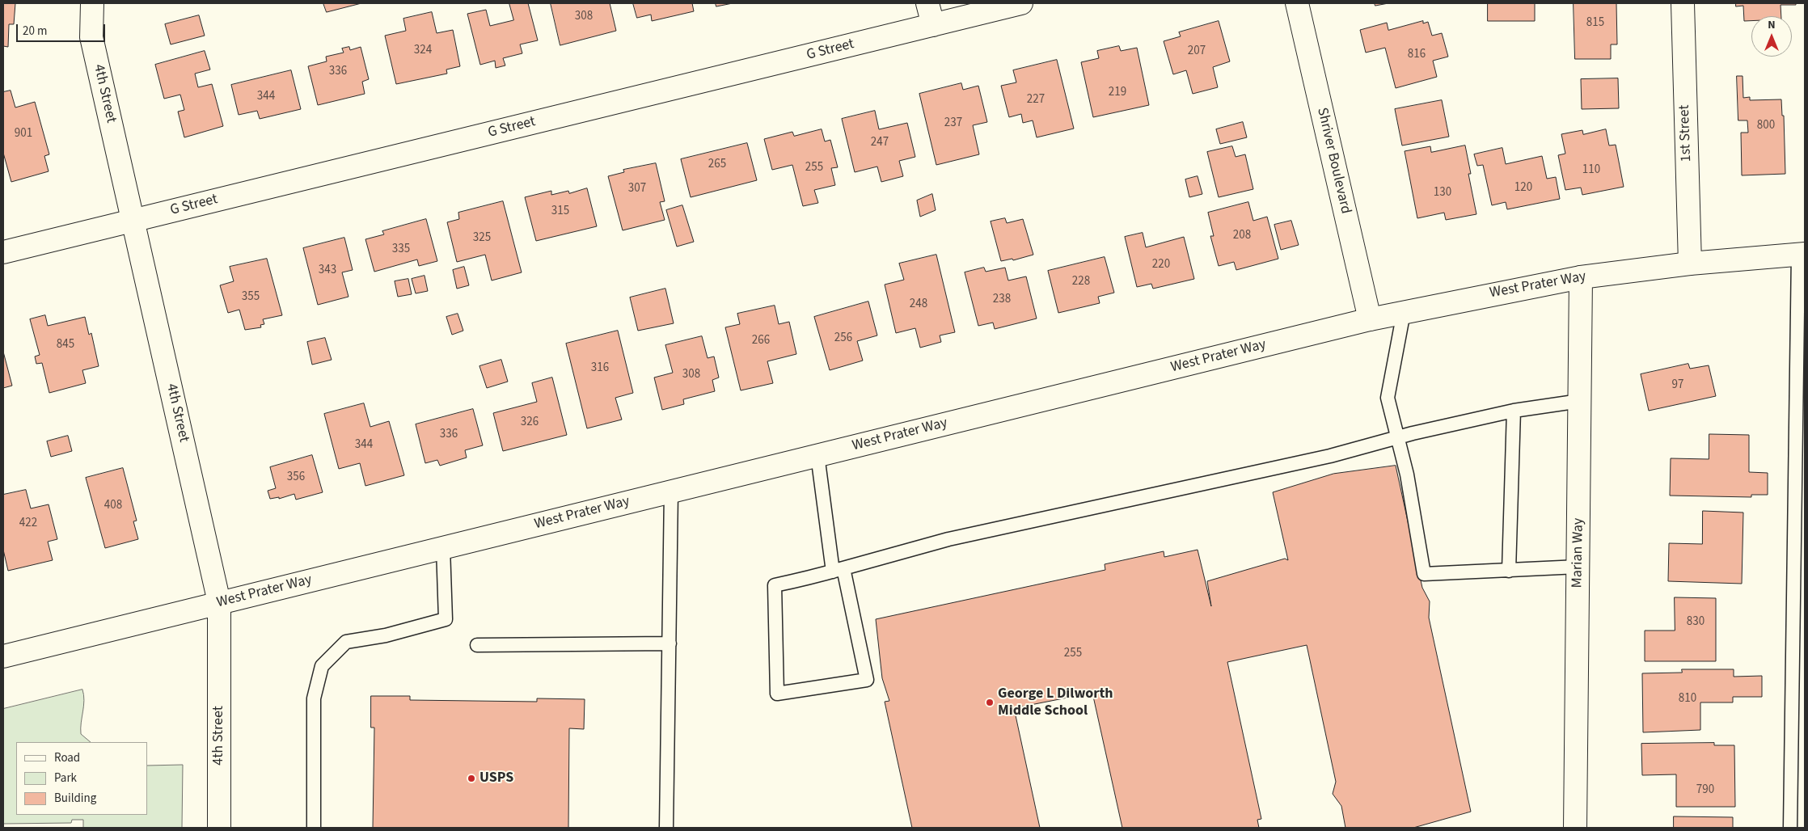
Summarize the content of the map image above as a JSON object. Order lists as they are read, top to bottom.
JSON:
{
  "streets": {
    "street": [
      "G Street",
      "4th Street",
      "1st Street",
      "Shriver Boulevard",
      "West Prater Way",
      "Marian Way"
    ]
  },
  "crossings": [
    ["G Street", "4th Street"],
    ["4th Street", "West Prater Way"],
    ["1st Street", "West Prater Way"],
    ["Shriver Boulevard", "West Prater Way"],
    ["West Prater Way", "Marian Way"]
  ],
  "places": ["George L Dilworth Middle School", "USPS"],
  "house_numbers": [
    "308",
    "815",
    "324",
    "207",
    "816",
    "336",
    "219",
    "344",
    "227",
    "237",
    "800",
    "901",
    "247",
    "265",
    "255",
    "110",
    "120",
    "307",
    "130",
    "315",
    "208",
    "325",
    "335",
    "220",
    "343",
    "228",
    "355",
    "238",
    "248",
    "256",
    "266",
    "845",
    "316",
    "308",
    "97",
    "326",
    "336",
    "344",
    "356",
    "408",
    "422",
    "830",
    "255",
    "810",
    "790"
  ],
  "legend": ["Road", "Park", "Building"],
  "scale_bar": "20 m",
  "north": "top"
}
